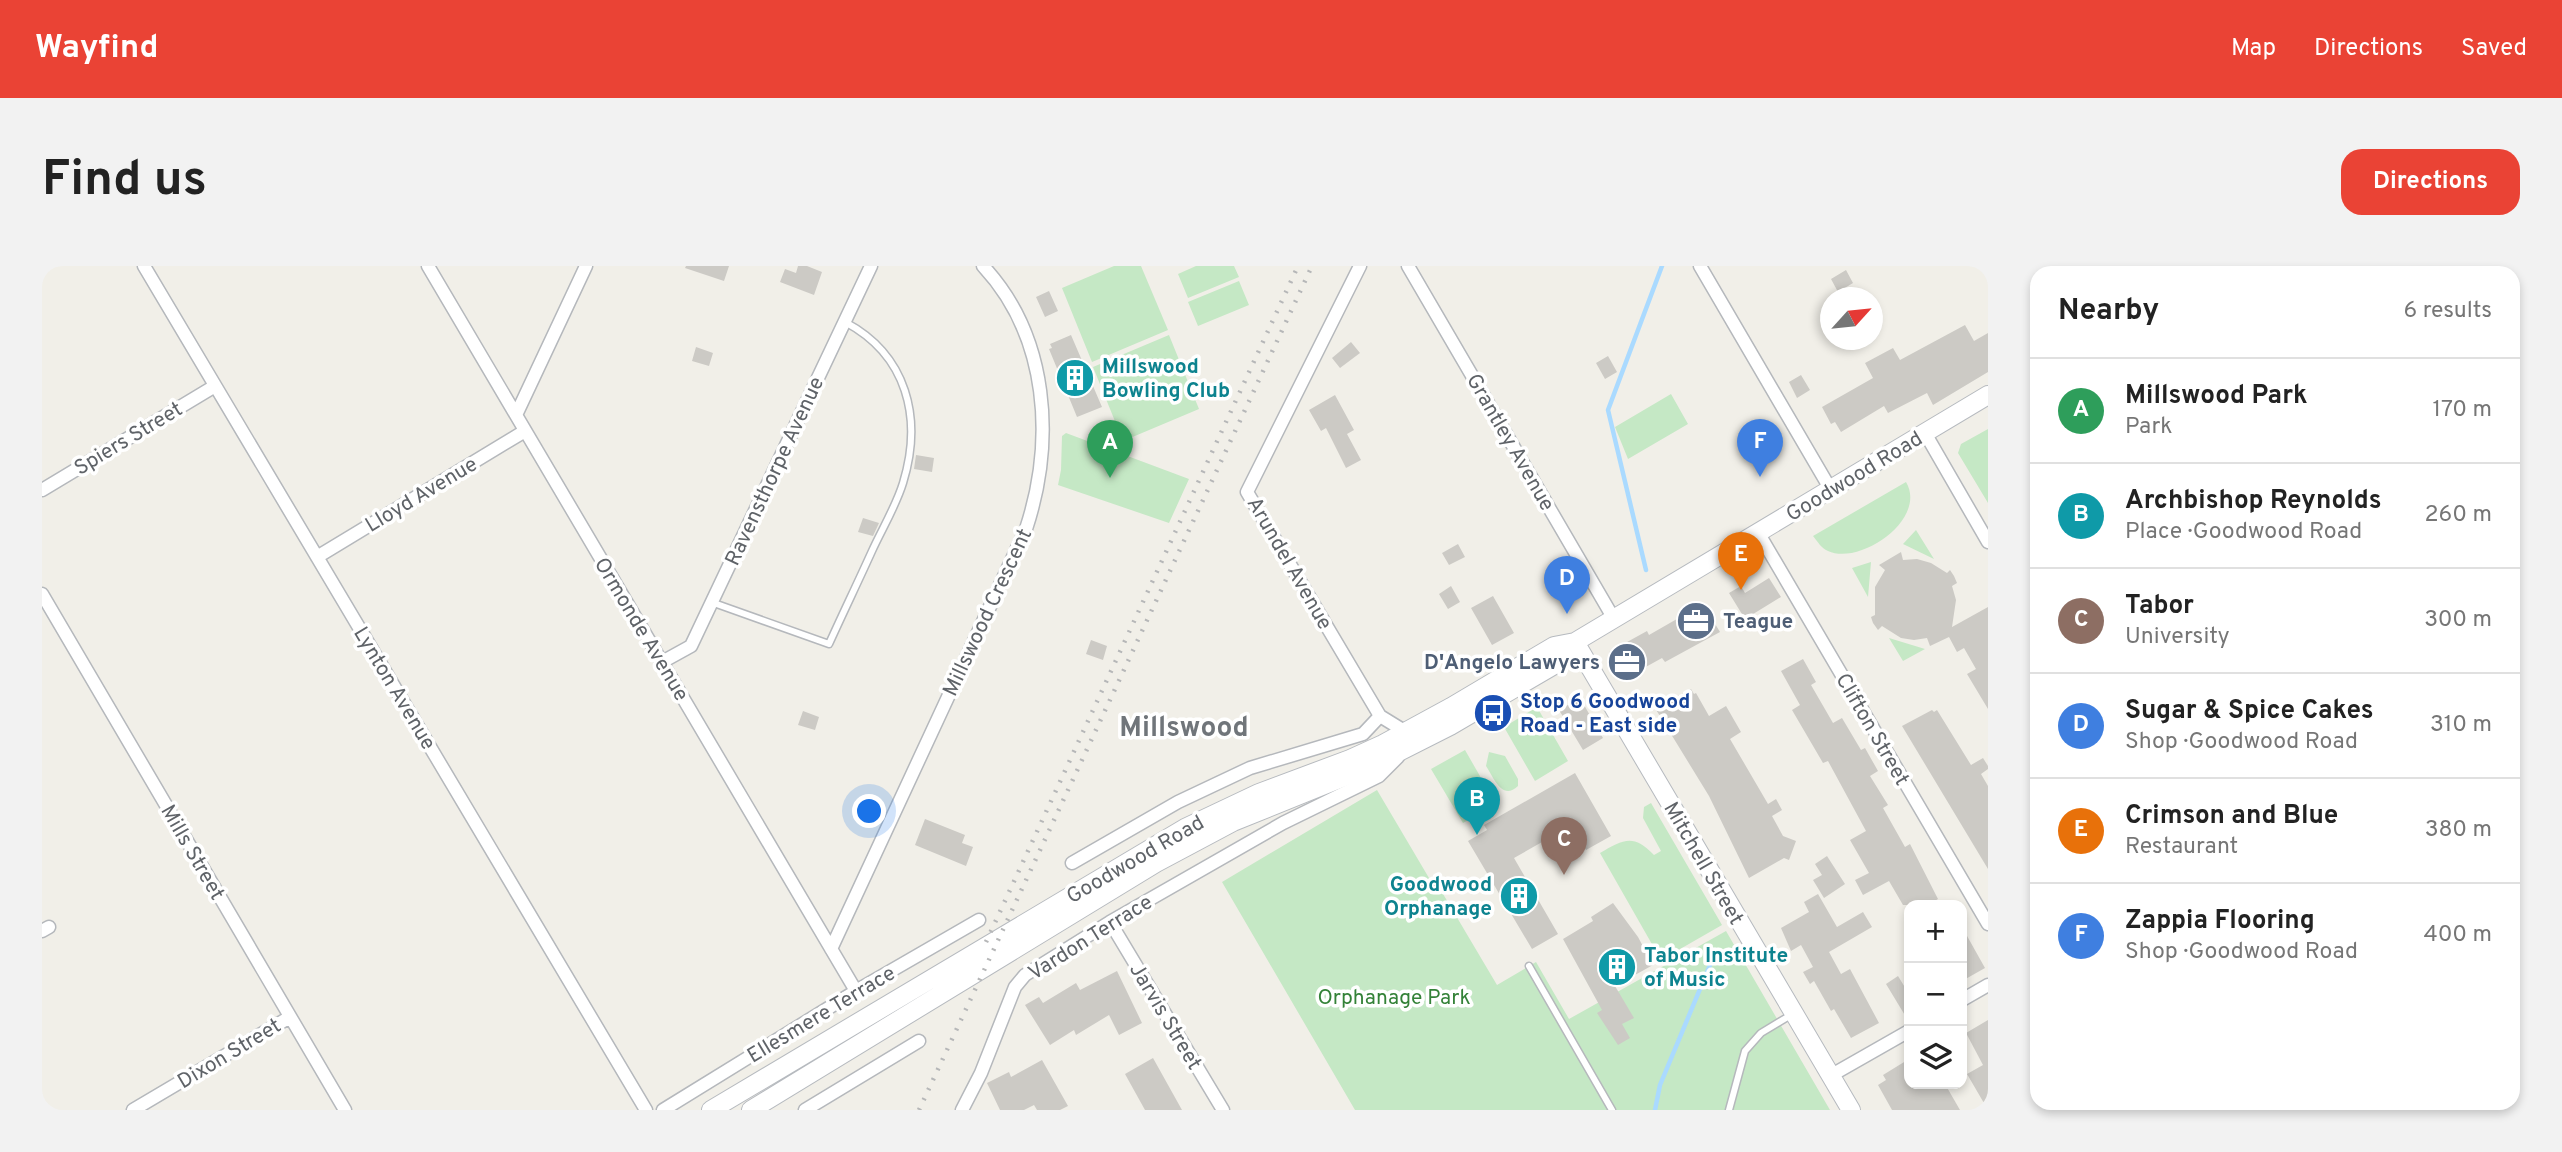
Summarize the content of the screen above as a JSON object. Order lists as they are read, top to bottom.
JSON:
{
  "streets": {
    "main road": ["Goodwood Road", "Mitchell Street"],
    "street": [
      "Spiers Street",
      "Grantley Avenue",
      "Ravensthorpe Avenue",
      "Lloyd Avenue",
      "Arundel Avenue",
      "Millswood Crescent",
      "Ormonde Avenue",
      "Lynton Avenue",
      "Clifton Street",
      "Mills Street",
      "Vardon Terrace",
      "Ellesmere Terrace",
      "Jarvis Street",
      "Dixon Street"
    ]
  },
  "crossings": [
    ["Spiers Street", "Lynton Avenue"],
    ["Grantley Avenue", "Goodwood Road"],
    ["Ravensthorpe Avenue", "Ormonde Avenue"],
    ["Goodwood Road", "Arundel Avenue"],
    ["Goodwood Road", "Clifton Street"],
    ["Goodwood Road", "Mitchell Street"],
    ["Goodwood Road", "Vardon Terrace"],
    ["Lloyd Avenue", "Ormonde Avenue"],
    ["Lloyd Avenue", "Lynton Avenue"],
    ["Arundel Avenue", "Vardon Terrace"],
    ["Millswood Crescent", "Ormonde Avenue"],
    ["Ormonde Avenue", "Ellesmere Terrace"],
    ["Mills Street", "Dixon Street"],
    ["Vardon Terrace", "Jarvis Street"]
  ],
  "districts": ["Millswood"],
  "parks": ["Orphanage Park"],
  "places": {
    "building": ["Millswood Bowling Club", "Goodwood Orphanage", "Tabor Institute of Music"],
    "office": ["Teague", "D'Angelo Lawyers"],
    "bus stop": ["Stop 6 Goodwood Road - East side"]
  },
  "north": "top right",
  "page": {
    "header": "Wayfind",
    "nav": ["Map", "Directions", "Saved"],
    "buttons": "Directions",
    "title": "Find us",
    "heading": ["Nearby", "6 results"],
    "list": [
      {
        "mark": "A",
        "name": "Millswood Park",
        "note": "Park",
        "value": "170 m"
      },
      {
        "mark": "B",
        "name": "Archbishop Reynolds",
        "note": "Place · Goodwood Road",
        "value": "260 m"
      },
      {
        "mark": "C",
        "name": "Tabor",
        "note": "University",
        "value": "300 m"
      },
      {
        "mark": "D",
        "name": "Sugar & Spice Cakes",
        "note": "Shop · Goodwood Road",
        "value": "310 m"
      },
      {
        "mark": "E",
        "name": "Crimson and Blue",
        "note": "Restaurant",
        "value": "380 m"
      },
      {
        "mark": "F",
        "name": "Zappia Flooring",
        "note": "Shop · Goodwood Road",
        "value": "400 m"
      }
    ],
    "pins": [
      "F",
      "A",
      "E",
      "D",
      "B",
      "C"
    ],
    "map_buttons": ["+", "−"]
  }
}
